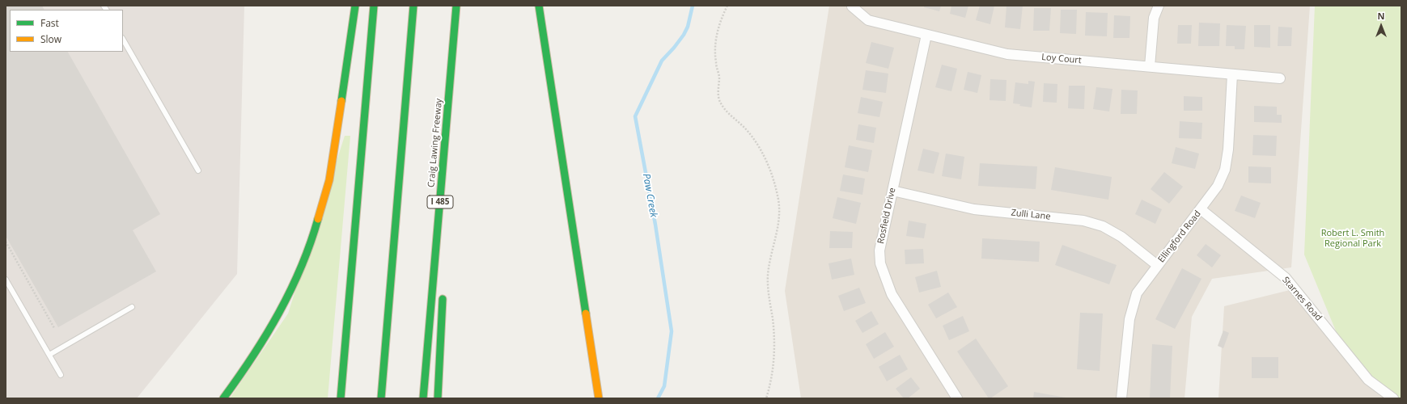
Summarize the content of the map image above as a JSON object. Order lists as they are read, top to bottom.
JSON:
{
  "streets": {
    "highway": ["Craig Lawing Freeway", "I 485"],
    "street": [
      "Loy Court",
      "Zulli Lane",
      "Rosfield Drive",
      "Ellingford Road",
      "Starnes Road"
    ]
  },
  "crossings": [
    ["Loy Court", "Rosfield Drive"],
    ["Loy Court", "Ellingford Road"],
    ["Zulli Lane", "Rosfield Drive"],
    ["Zulli Lane", "Ellingford Road"],
    ["Ellingford Road", "Starnes Road"]
  ],
  "water": ["Paw Creek"],
  "parks": ["Robert L. Smith Regional Park"],
  "legend": ["Fast", "Slow"],
  "north": "top"
}
